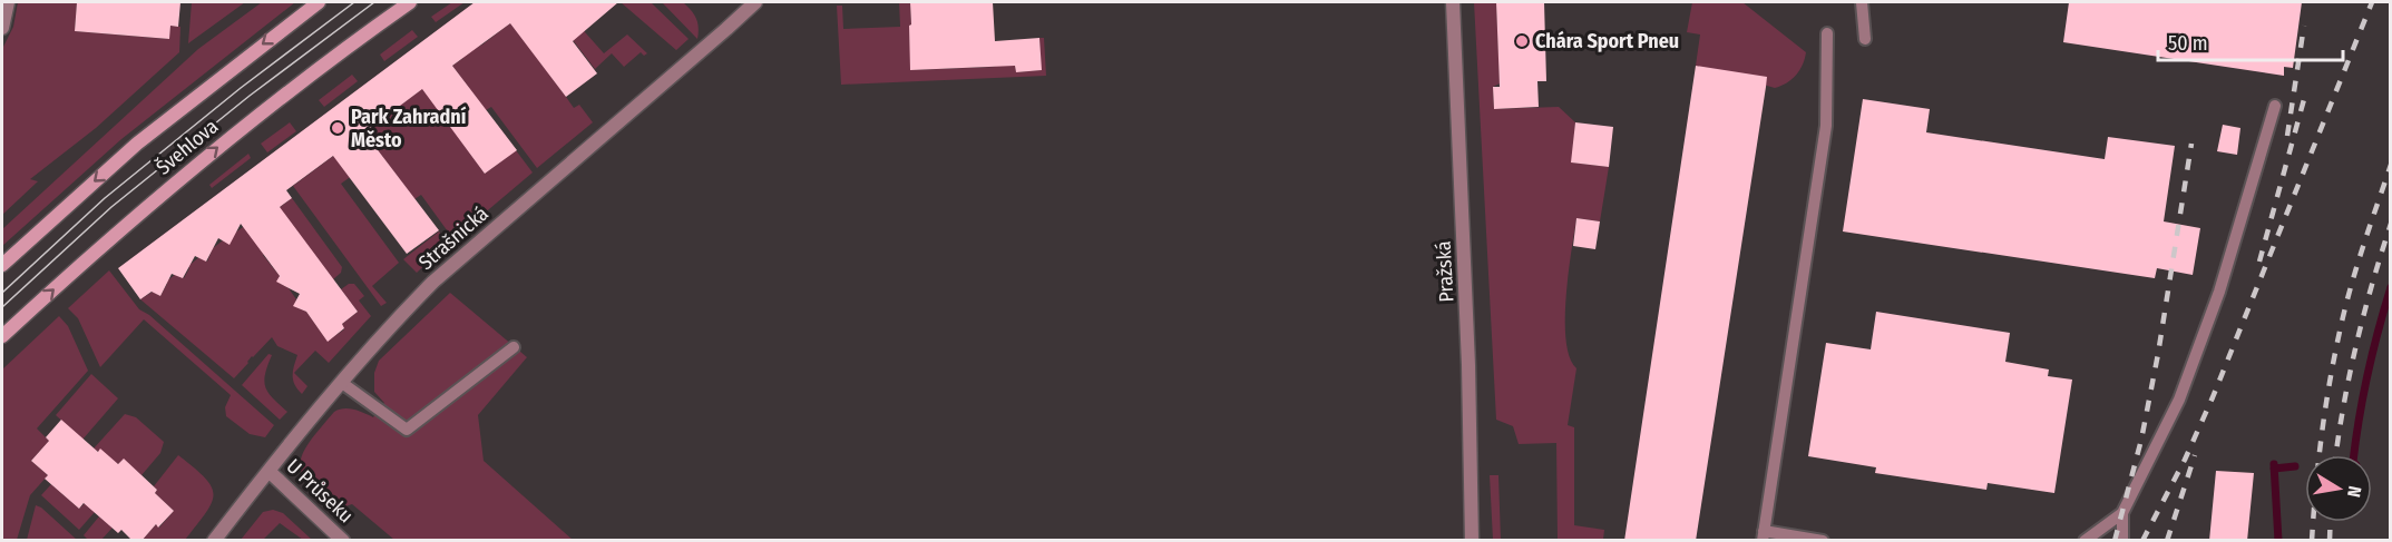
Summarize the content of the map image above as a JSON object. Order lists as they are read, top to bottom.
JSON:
{
  "streets": {
    "main road": ["Švehlova"],
    "street": ["Strašnická", "Pražská", "U Průseku"]
  },
  "crossings": [
    ["Strašnická", "U Průseku"]
  ],
  "places": ["Chára Sport Pneu", "Park Zahradní Město"],
  "scale_bar": "50 m",
  "north": "right"
}
